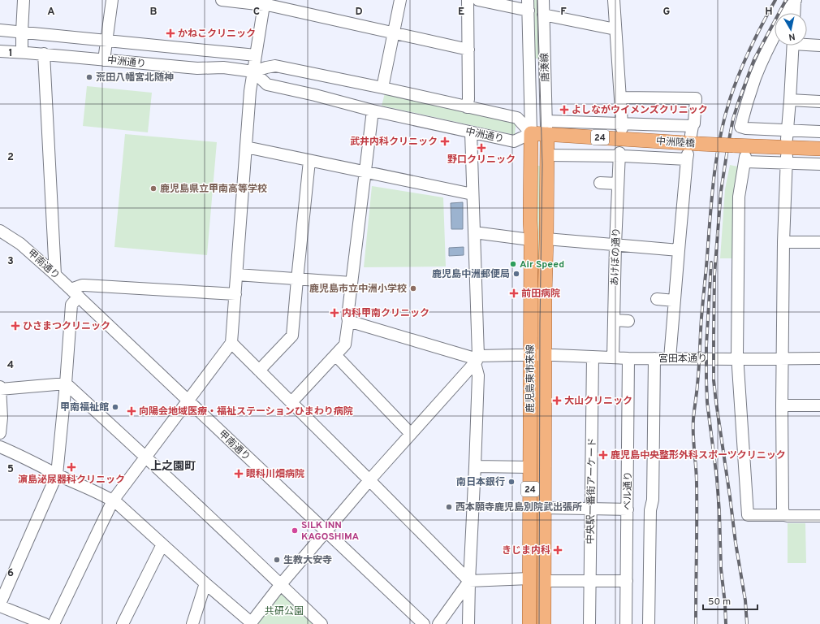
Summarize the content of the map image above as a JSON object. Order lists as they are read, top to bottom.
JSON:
{
  "streets": {
    "main road": ["24", "中洲陸橋", "鹿児島東市来線"],
    "street": [
      "中洲通り",
      "唐湊線",
      "あけぼの通り",
      "甲南通り",
      "宮田本通り",
      "中央駅一番街アーケード",
      "ベル通り"
    ]
  },
  "crossings": [
    ["中洲通り", "唐湊線"],
    ["中洲通り", "中洲陸橋"],
    ["中洲通り", "鹿児島東市来線"],
    ["唐湊線", "中洲陸橋"],
    ["唐湊線", "鹿児島東市来線"],
    ["中洲陸橋", "鹿児島東市来線"],
    ["あけぼの通り", "宮田本通り"],
    ["宮田本通り", "鹿児島東市来線"],
    ["宮田本通り", "中央駅一番街アーケード"],
    ["宮田本通り", "ベル通り"]
  ],
  "districts": ["上之園町"],
  "parks": ["共研公園"],
  "places": {
    "health": [
      "かねこクリニック",
      "よしながウイメンズクリニック",
      "武井内科クリニック",
      "野口クリニック",
      "前田病院",
      "内科甲南クリニック",
      "ひさまつクリニック",
      "大山クリニック",
      "向陽会地域医療・福祉ステーションひまわり病院",
      "鹿児島中央整形外科スポーツクリニック",
      "濵島泌尿器科クリニック",
      "眼科川畑病院",
      "きじま内科"
    ],
    "other": [
      "荒田八幡宮北随神",
      "鹿児島県立甲南高等学校",
      "Air Speed",
      "鹿児島中洲郵便局",
      "鹿児島市立中洲小学校",
      "甲南福祉館",
      "南日本銀行",
      "西本願寺鹿児島別院武出張所",
      "SILK INN KAGOSHIMA",
      "生教大安寺"
    ]
  },
  "scale_bar": "50 m",
  "north": "bottom",
  "grid": {
    "columns": [
      "A",
      "B",
      "C",
      "D",
      "E",
      "F",
      "G",
      "H"
    ],
    "rows": [
      "1",
      "2",
      "3",
      "4",
      "5",
      "6"
    ]
  }
}
